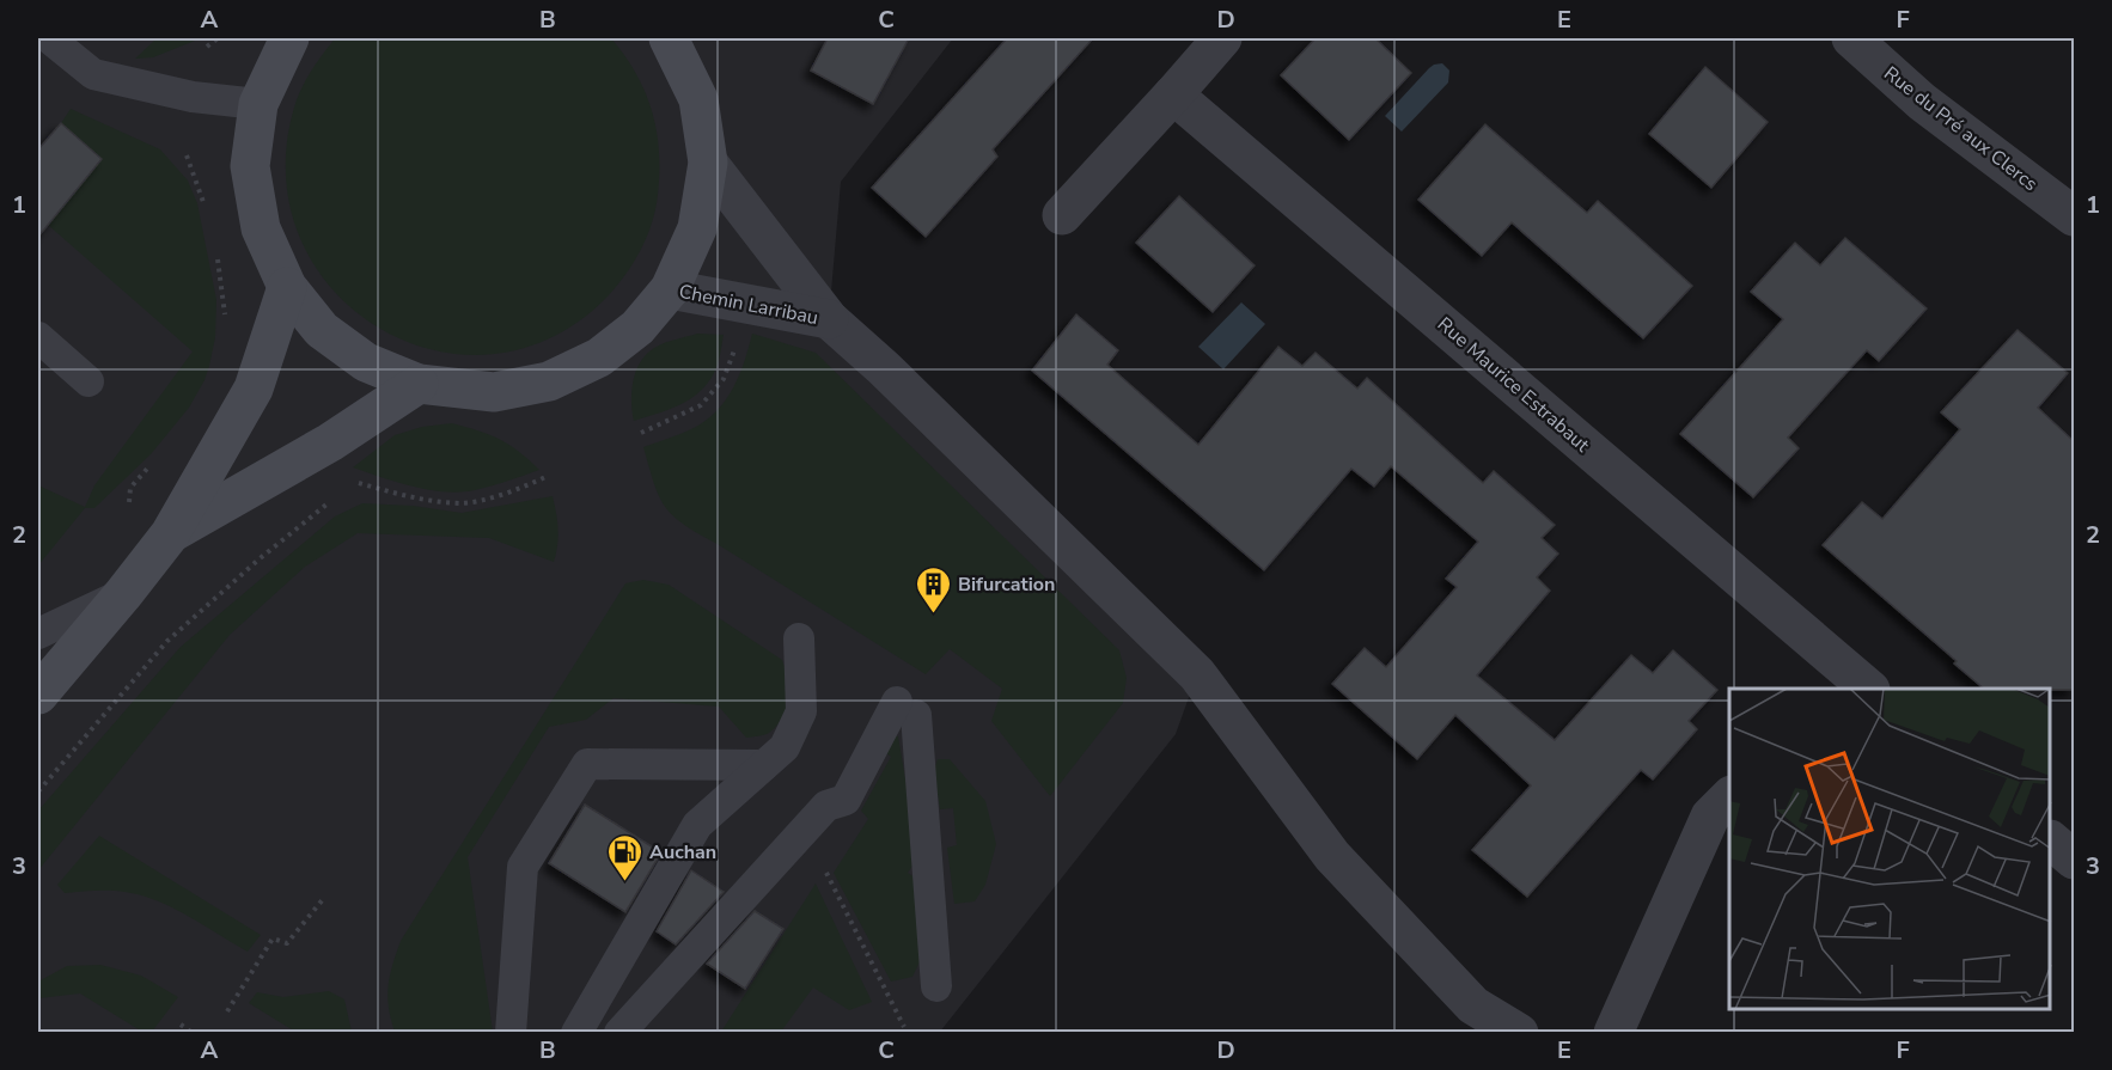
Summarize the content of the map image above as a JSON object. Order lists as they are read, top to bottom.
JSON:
{
  "streets": {
    "street": ["Rue du Pré aux Clercs", "Chemin Larribau", "Rue Maurice Estrabaut"]
  },
  "places": {
    "building": ["Bifurcation"],
    "fuel station": ["Auchan"]
  },
  "grid": {
    "columns": [
      "A",
      "B",
      "C",
      "D",
      "E",
      "F"
    ],
    "rows": ["1", "2", "3"]
  }
}
